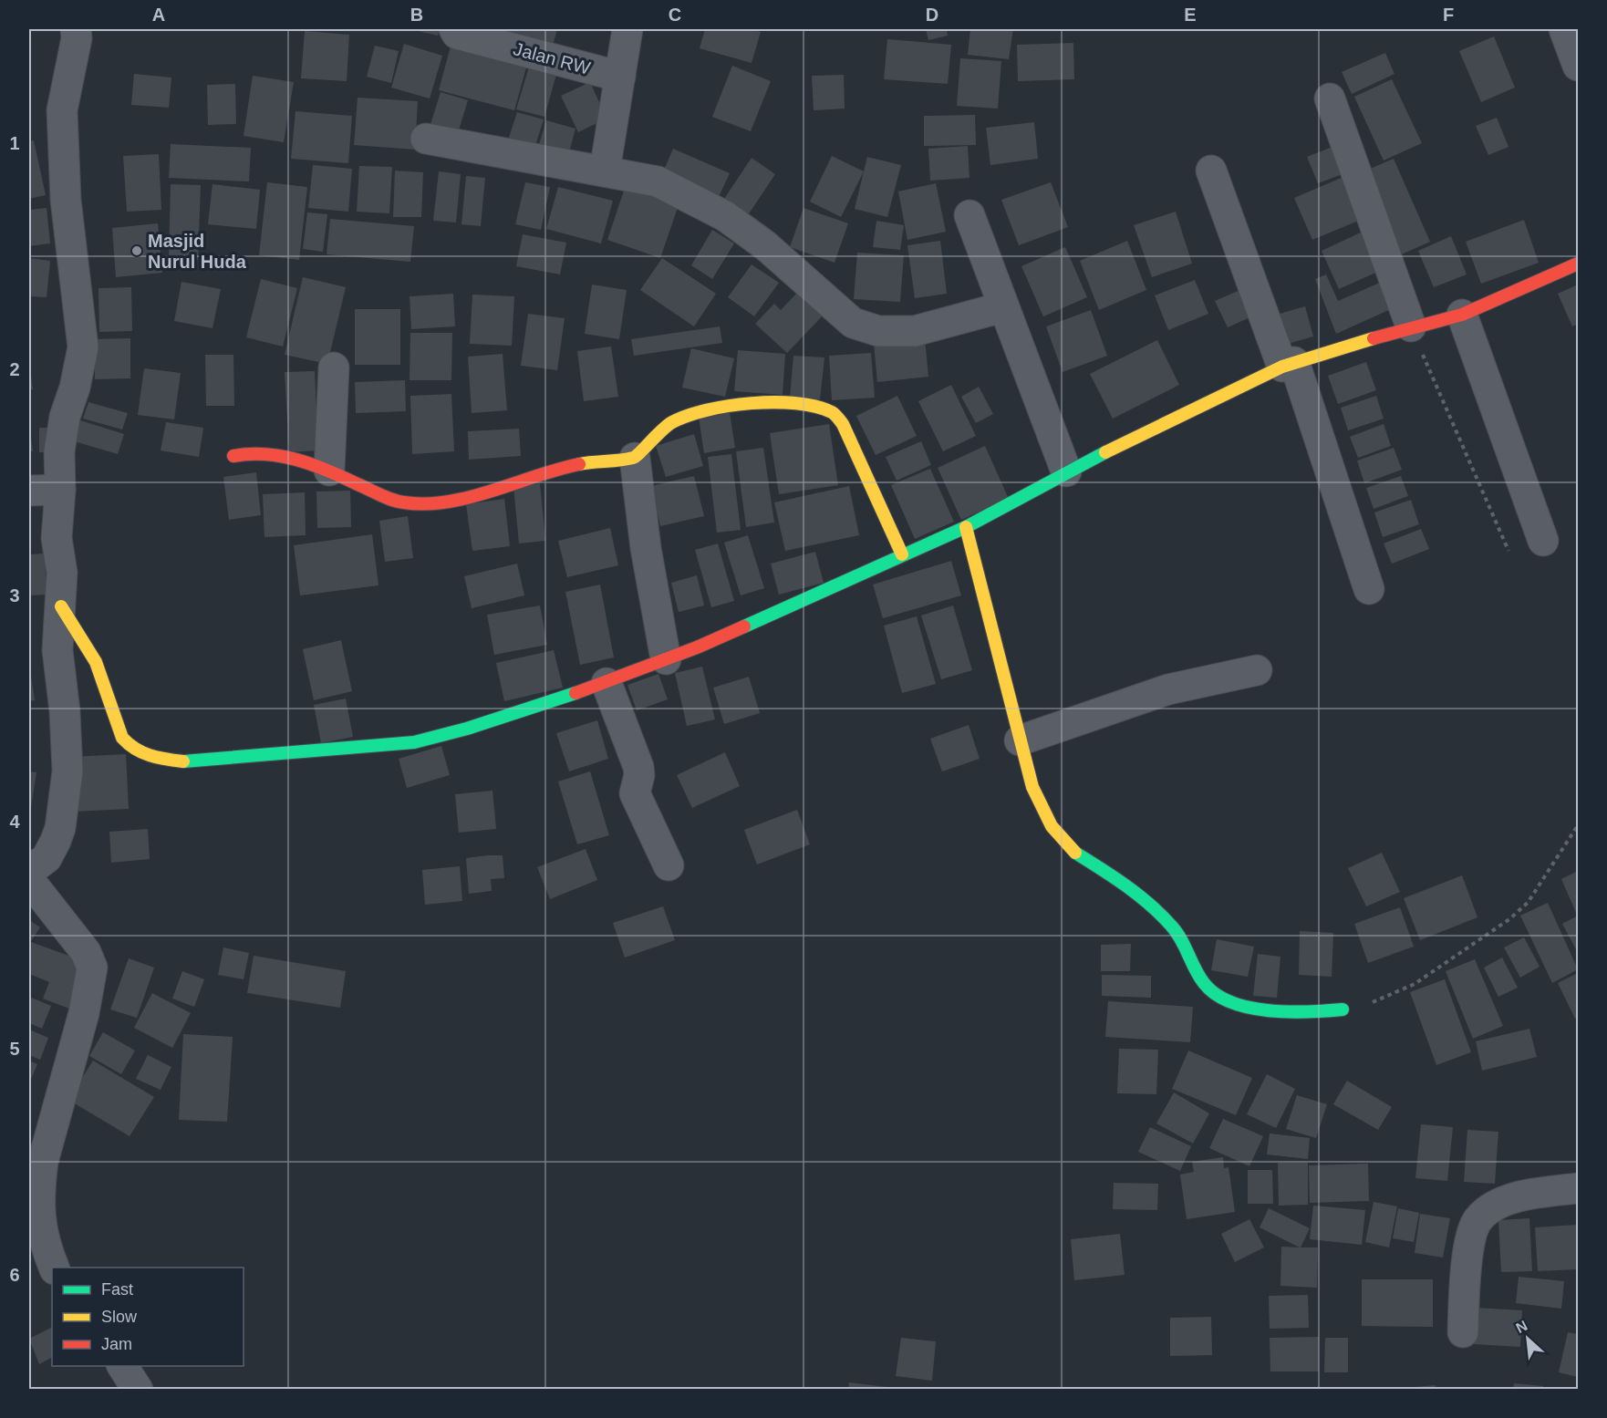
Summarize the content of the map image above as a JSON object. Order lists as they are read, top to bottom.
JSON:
{
  "streets": {
    "street": ["Jalan RW"]
  },
  "places": ["Masjid Nurul Huda"],
  "legend": ["Fast", "Slow", "Jam"],
  "north": "top left",
  "grid": {
    "columns": [
      "A",
      "B",
      "C",
      "D",
      "E",
      "F"
    ],
    "rows": [
      "1",
      "2",
      "3",
      "4",
      "5",
      "6"
    ]
  }
}
